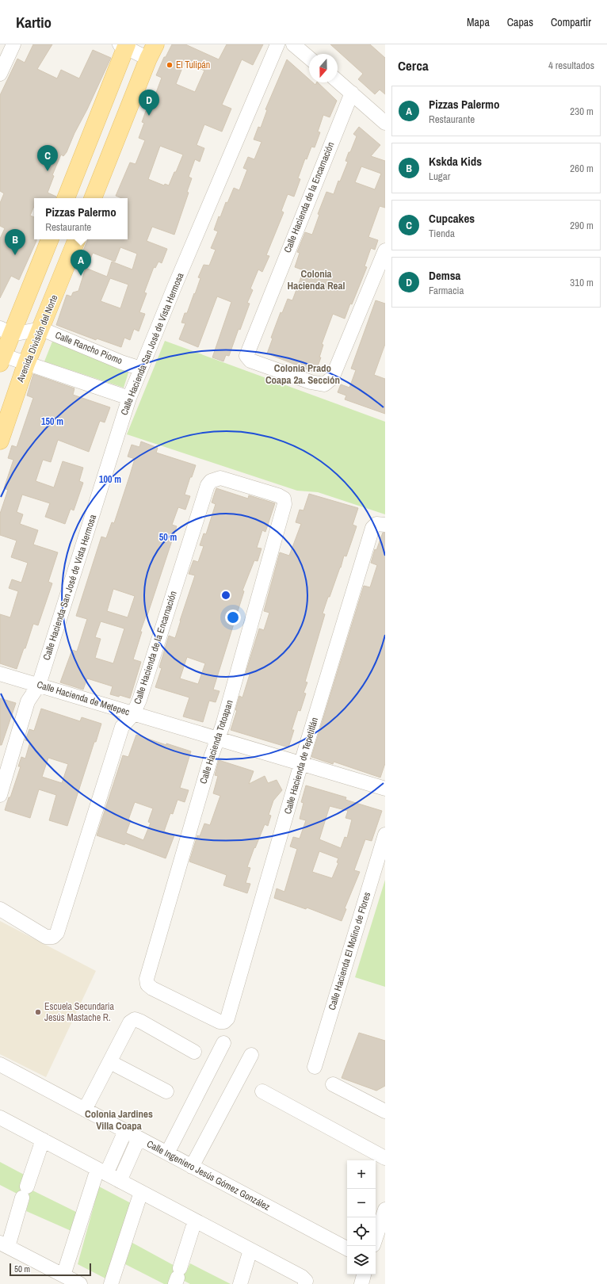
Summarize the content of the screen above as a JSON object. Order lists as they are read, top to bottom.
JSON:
{
  "streets": {
    "main road": ["Avenida División del Norte"],
    "street": [
      "Calle Hacienda de la Encarnación",
      "Calle Hacienda San José de Vista Hermosa",
      "Calle Rancho Piomo",
      "Calle Hacienda de Metepec",
      "Calle Hacienda Totoapan",
      "Calle Hacienda de Tepetitlán",
      "Calle Hacienda El Molino de Flores",
      "Calle Ingeniero Jesús Gómez González"
    ]
  },
  "crossings": [
    ["Calle Hacienda de la Encarnación", "Calle Hacienda de Metepec"],
    ["Calle Hacienda de la Encarnación", "Calle Hacienda Totoapan"],
    ["Avenida División del Norte", "Calle Rancho Piomo"],
    ["Calle Hacienda San José de Vista Hermosa", "Calle Rancho Piomo"],
    ["Calle Hacienda San José de Vista Hermosa", "Calle Hacienda de Metepec"],
    ["Calle Hacienda de Metepec", "Calle Hacienda Totoapan"],
    ["Calle Hacienda de Metepec", "Calle Hacienda de Tepetitlán"],
    ["Calle Hacienda Totoapan", "Calle Hacienda de Tepetitlán"]
  ],
  "districts": ["Colonia Hacienda Real", "Colonia Prado Coapa 2a. Sección", "Colonia Jardines Villa Coapa"],
  "places": ["El Tulipán", "Escuela Secundaria Jesús Mastache R."],
  "scale_bar": "50 m",
  "north": "bottom",
  "page": {
    "header": "Kartio",
    "nav": ["Mapa", "Capas", "Compartir"],
    "heading": ["Cerca", "4 resultados"],
    "list": [
      {
        "mark": "A",
        "name": "Pizzas Palermo",
        "note": "Restaurante",
        "value": "230 m"
      },
      {
        "mark": "B",
        "name": "Kskda Kids",
        "note": "Lugar",
        "value": "260 m"
      },
      {
        "mark": "C",
        "name": "Cupcakes",
        "note": "Tienda",
        "value": "290 m"
      },
      {
        "mark": "D",
        "name": "Demsa",
        "note": "Farmacia",
        "value": "310 m"
      }
    ],
    "pins": [
      "D",
      "C",
      "B",
      "A"
    ],
    "popup": ["Pizzas Palermo", "Restaurante"],
    "map_buttons": ["+", "−"],
    "scale": "50 m"
  },
  "rings": ["150 m", "100 m", "50 m"]
}
